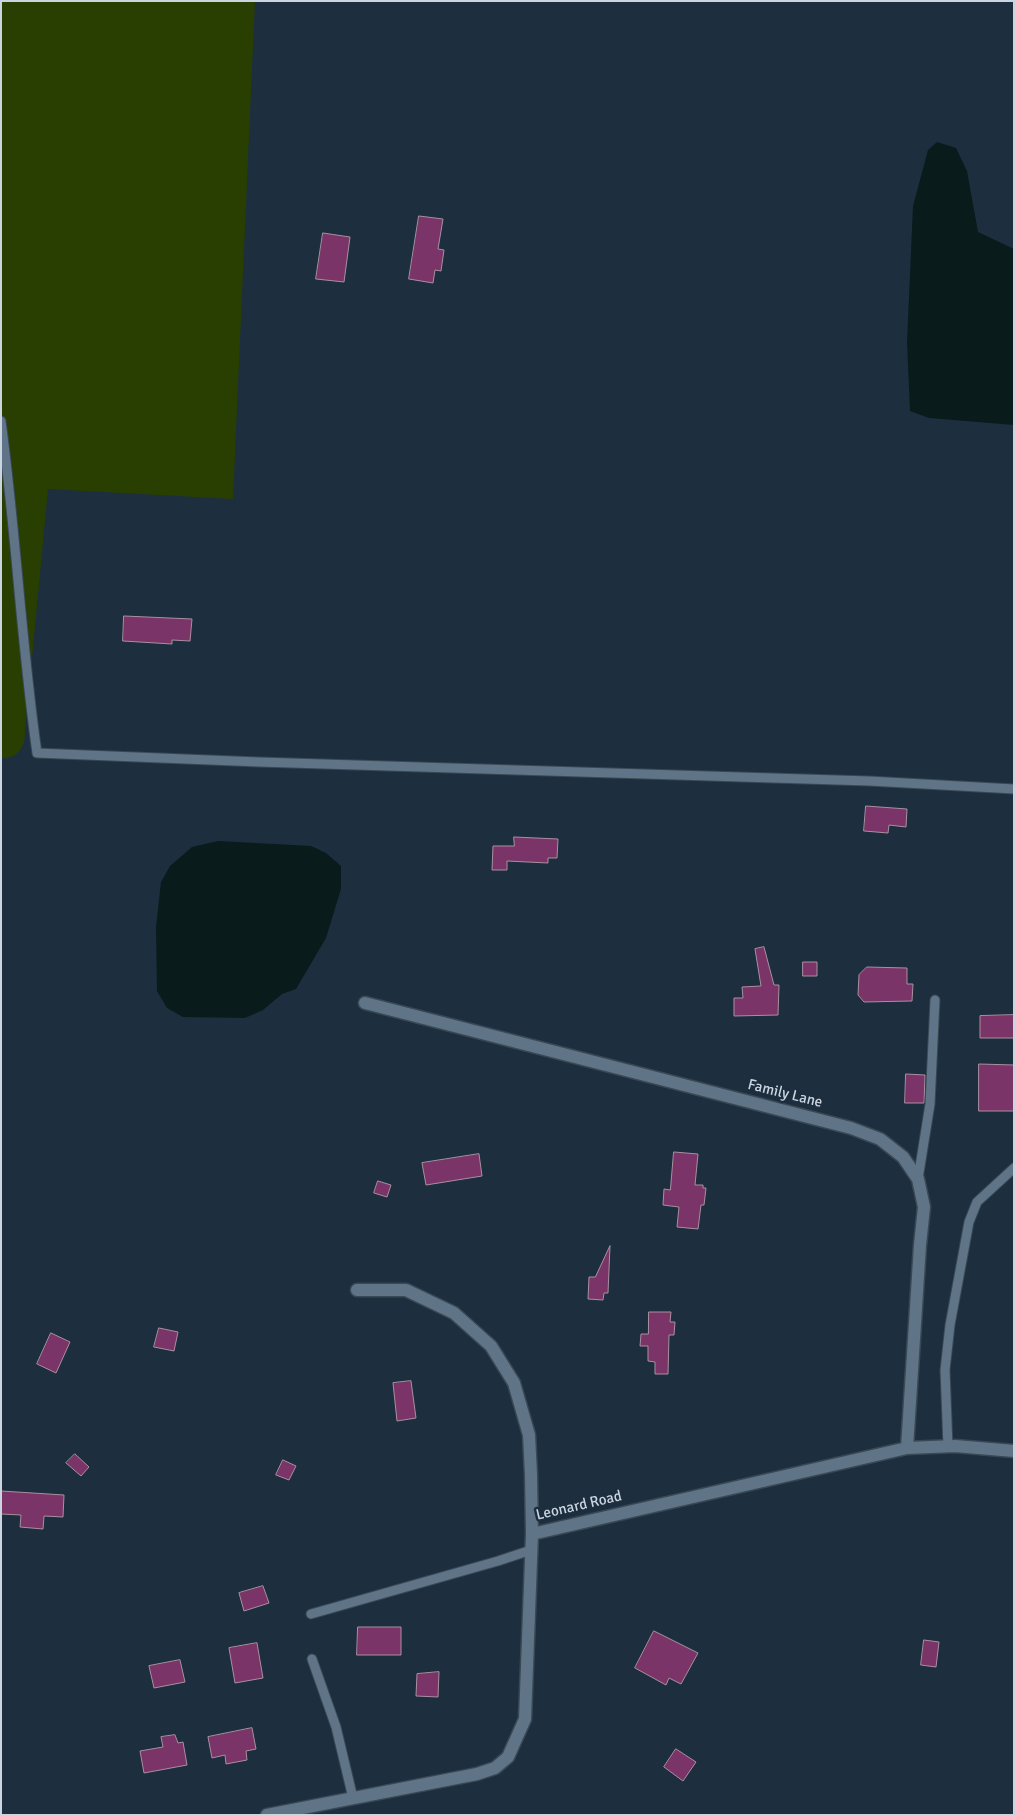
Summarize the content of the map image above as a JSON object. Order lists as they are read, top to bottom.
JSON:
{
  "streets": {
    "street": ["Family Lane", "Leonard Road"]
  },
  "crossings": [
    ["Family Lane", "Leonard Road"]
  ]
}
